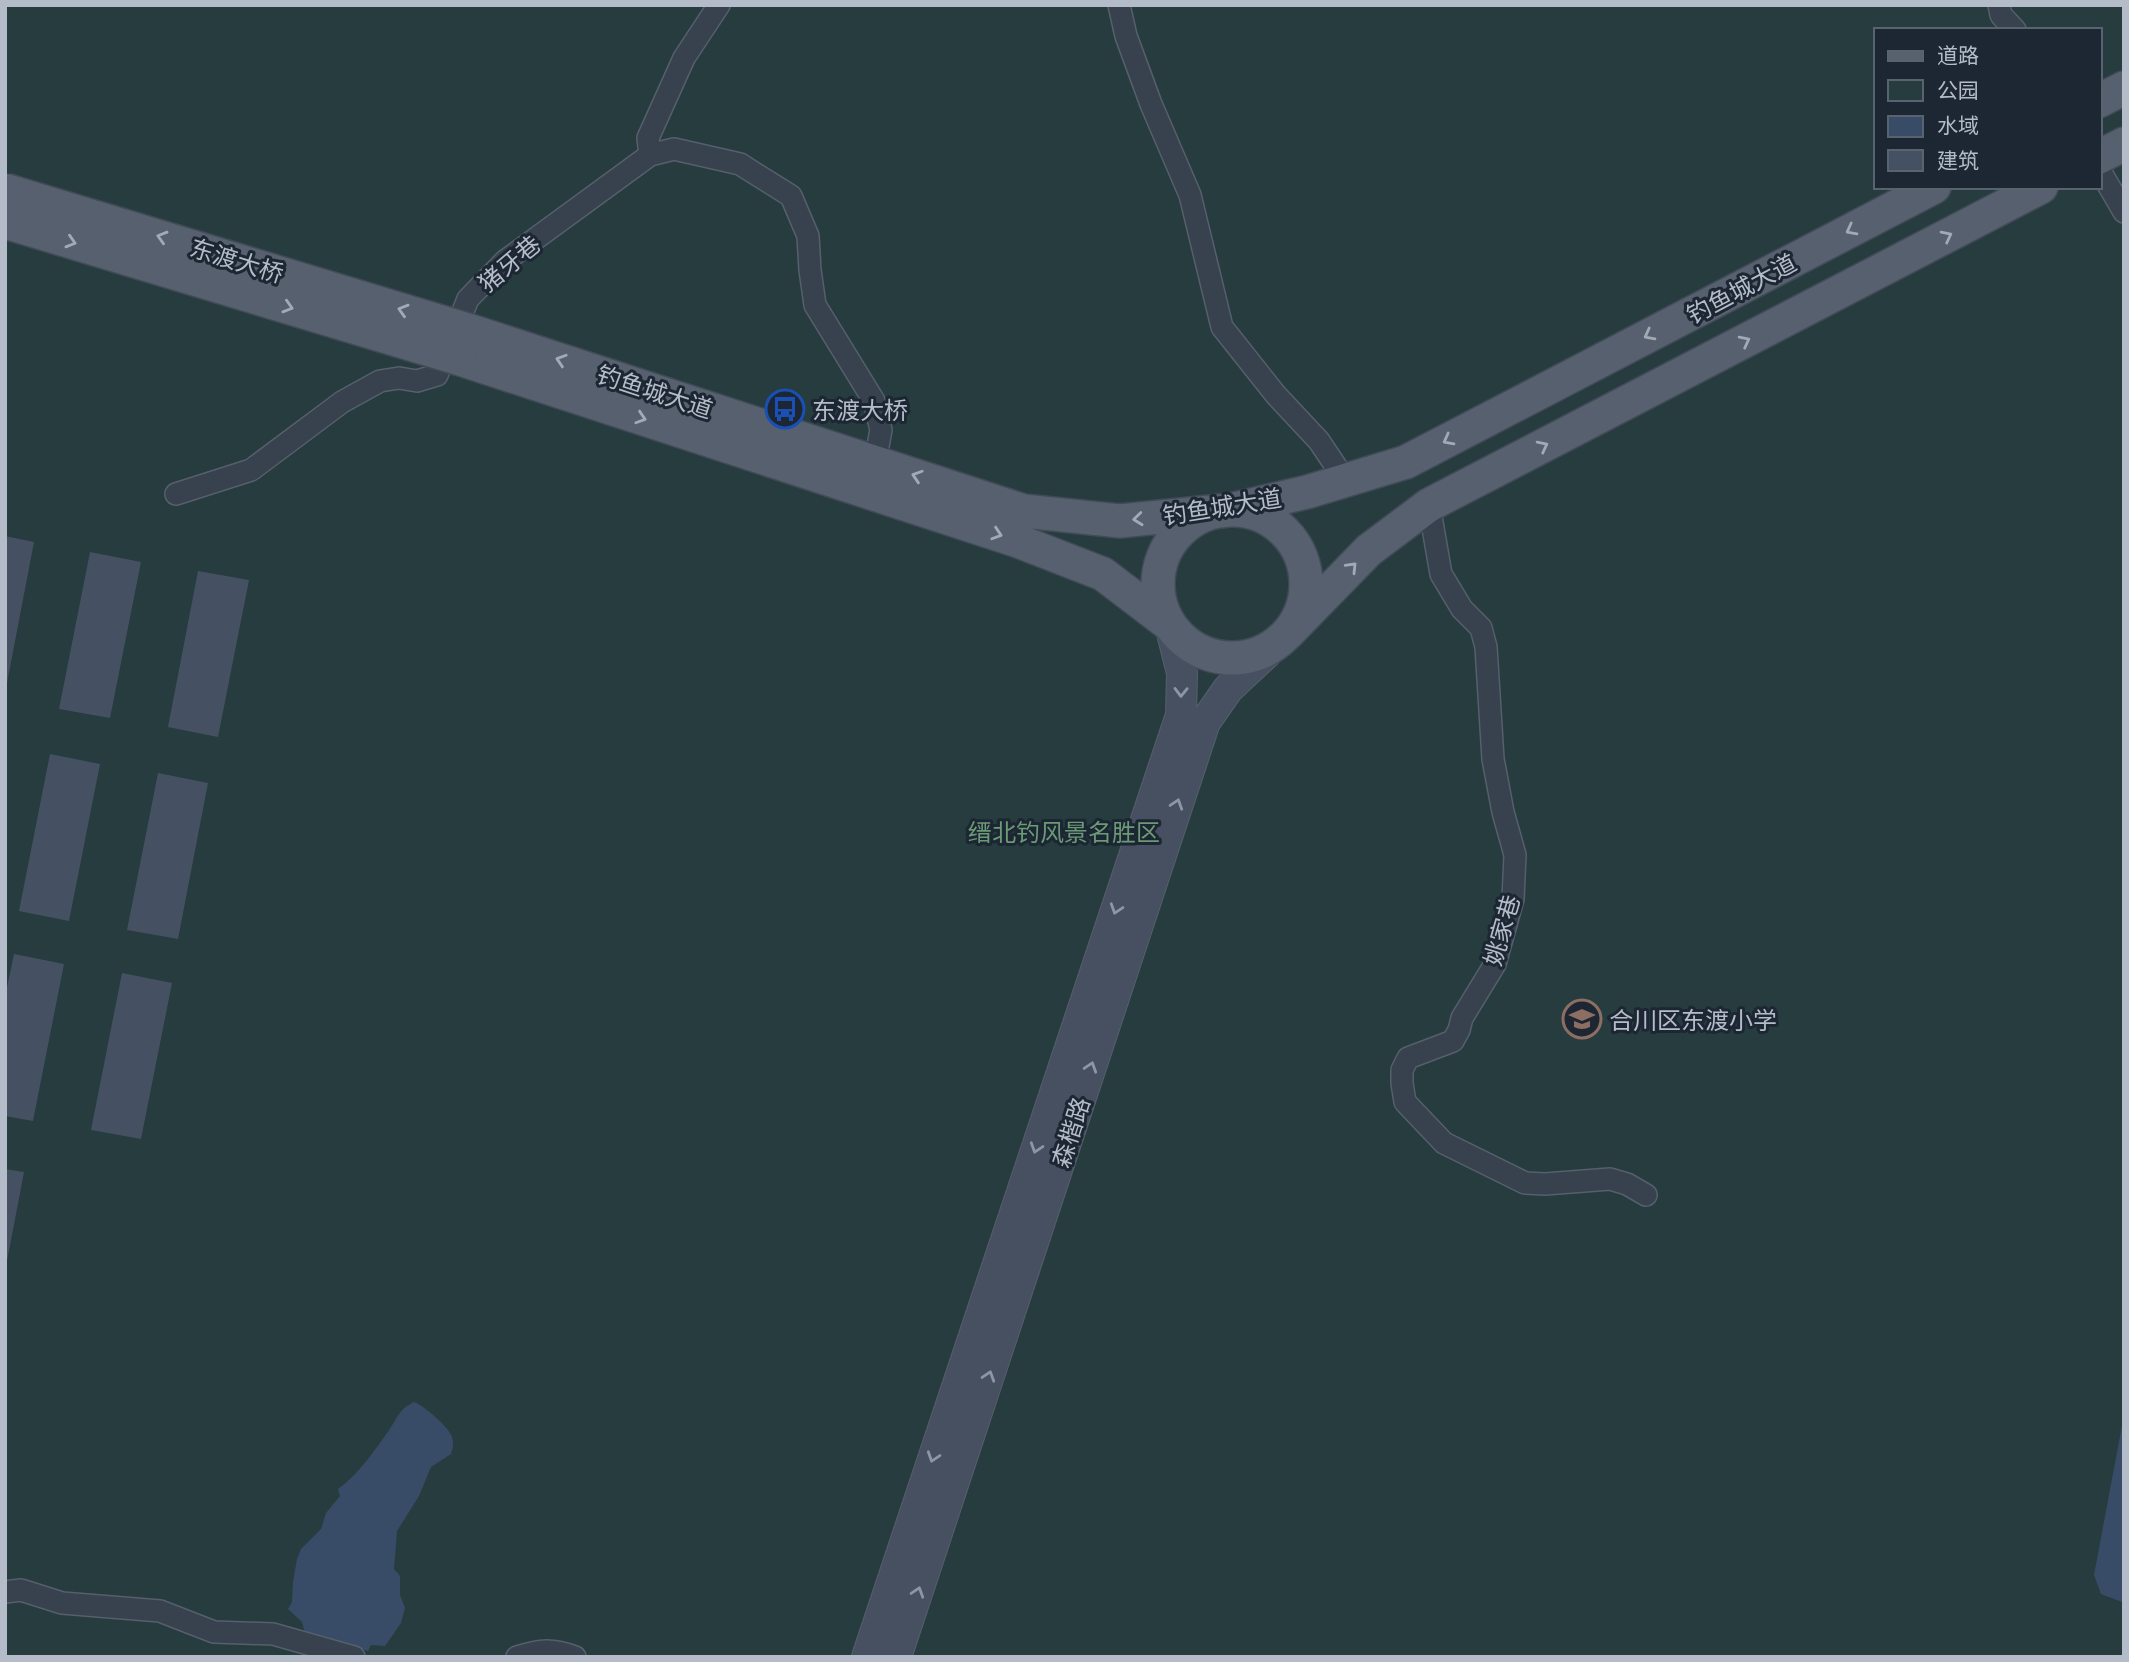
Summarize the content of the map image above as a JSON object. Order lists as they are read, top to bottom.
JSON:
{
  "streets": {
    "main road": ["东渡大桥", "钓鱼城大道", "森楷路"],
    "street": ["猪牙巷", "姚家巷"]
  },
  "crossings": [
    ["东渡大桥", "钓鱼城大道"],
    ["钓鱼城大道", "姚家巷"],
    ["钓鱼城大道", "森楷路"]
  ],
  "parks": ["缙北钓风景名胜区"],
  "places": {
    "bus stop": ["东渡大桥"],
    "school or university": ["合川区东渡小学"]
  },
  "legend": [
    "道路",
    "公园",
    "水域",
    "建筑"
  ]
}
